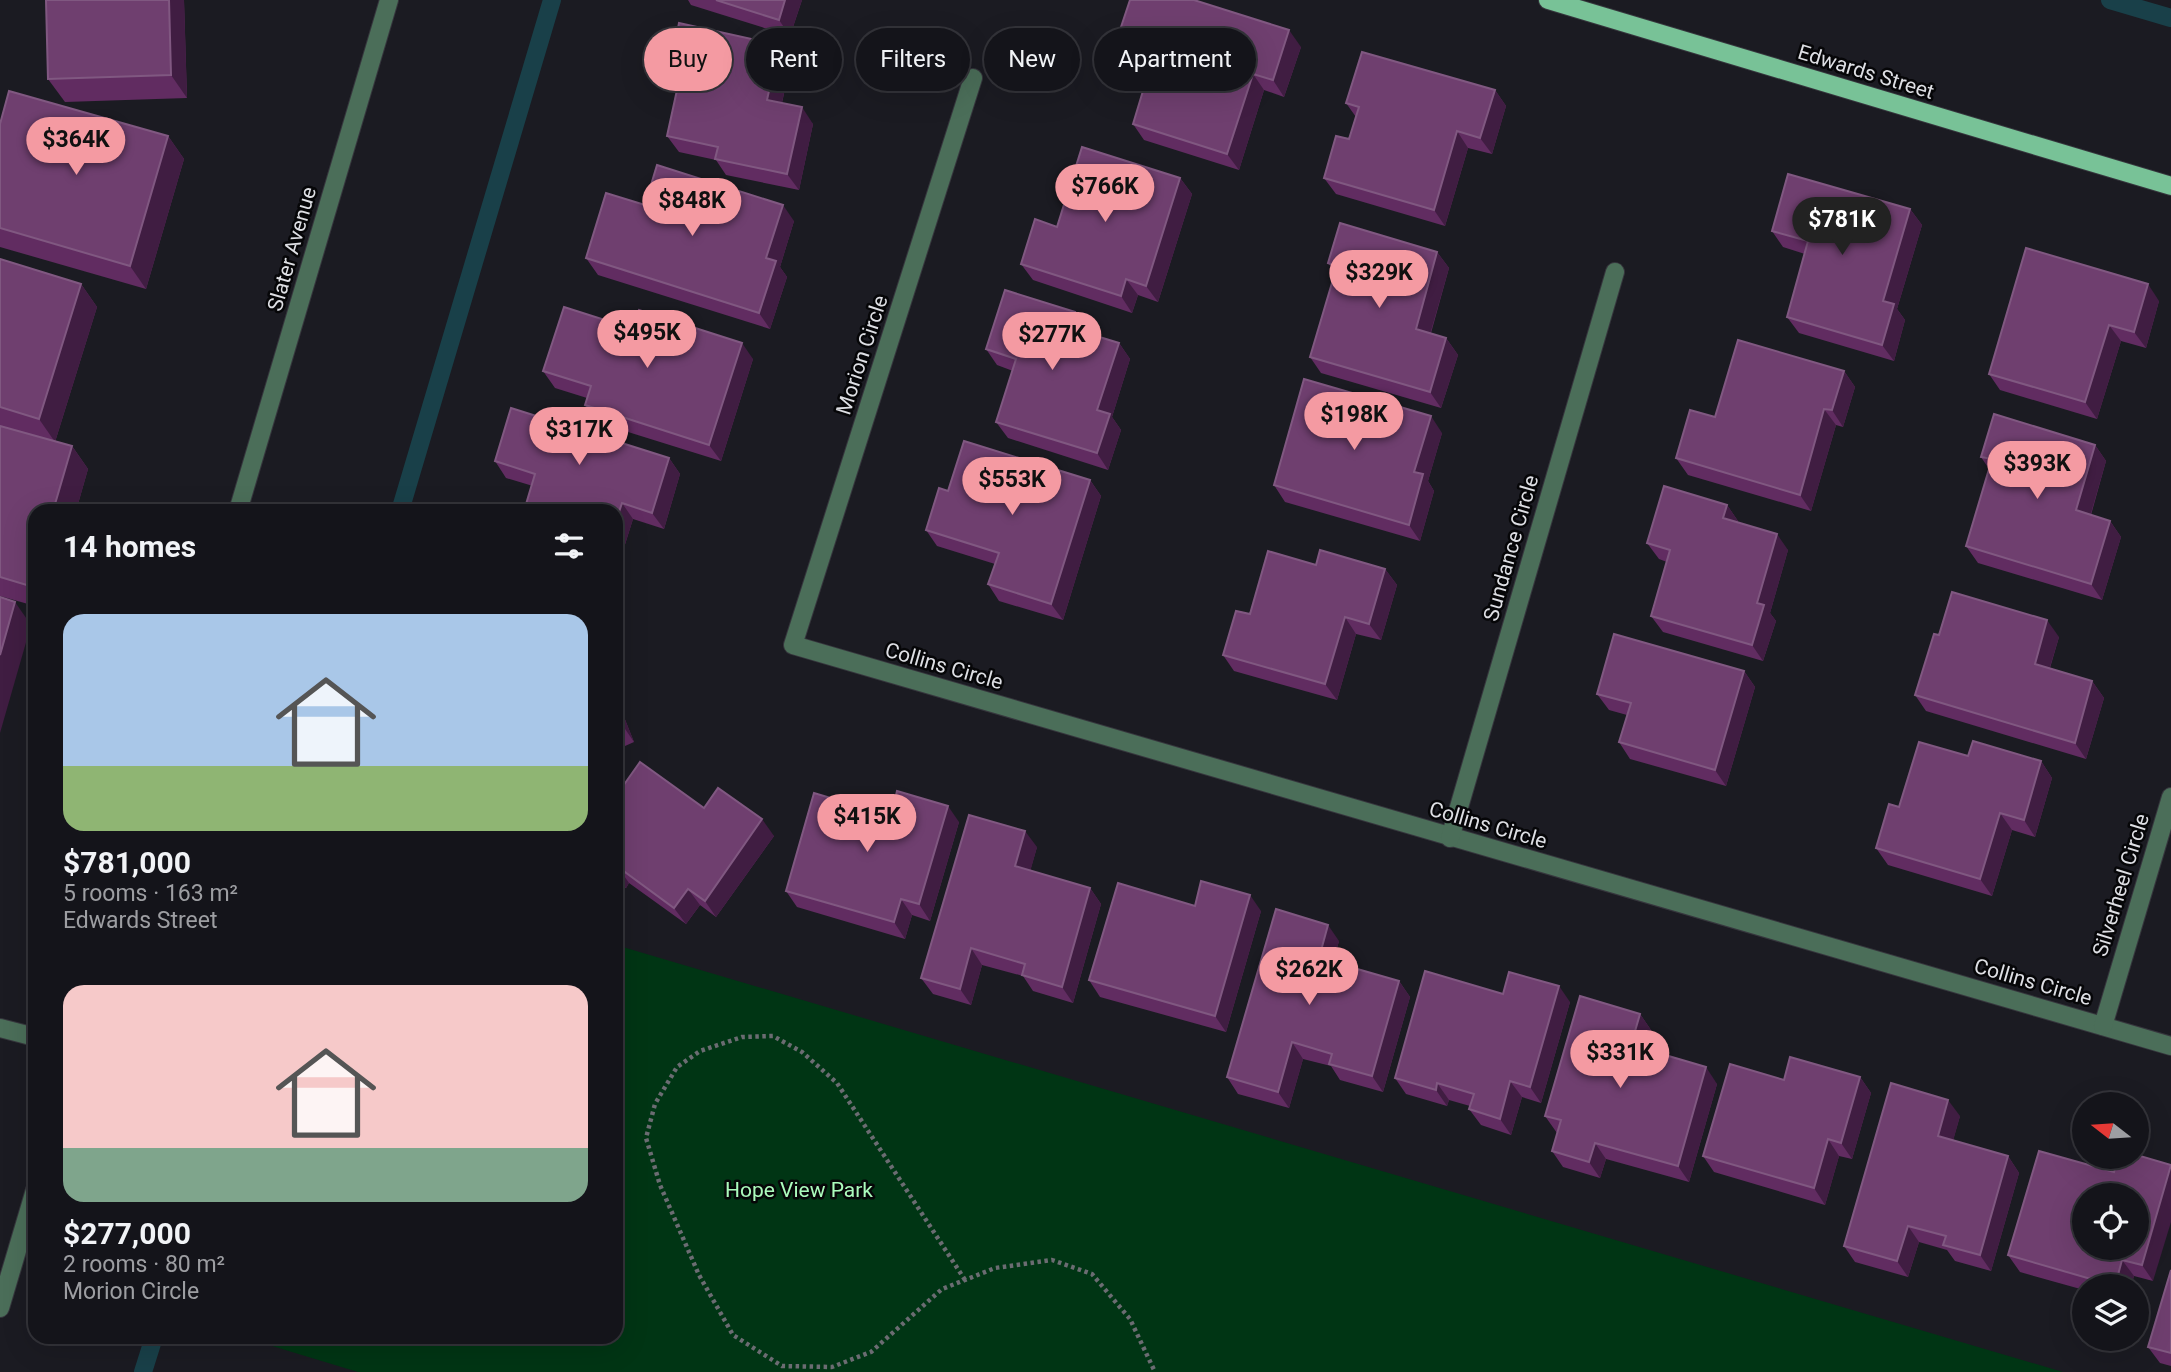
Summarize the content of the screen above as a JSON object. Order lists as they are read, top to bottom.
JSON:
{
  "streets": {
    "main road": ["Edwards Street"],
    "street": [
      "Slater Avenue",
      "Morion Circle",
      "Sundance Circle",
      "Collins Circle",
      "Silverheel Circle"
    ]
  },
  "crossings": [
    ["Morion Circle", "Collins Circle"],
    ["Sundance Circle", "Collins Circle"],
    ["Collins Circle", "Silverheel Circle"]
  ],
  "parks": ["Hope View Park"],
  "north": "left",
  "page": {
    "chip": [
      "Buy",
      "Rent",
      "Filters",
      "New",
      "Apartment"
    ],
    "price": [
      "$364K",
      "$766K",
      "$848K",
      "$781K",
      "$329K",
      "$495K",
      "$277K",
      "$198K",
      "$317K",
      "$393K",
      "$553K",
      "$415K",
      "$262K",
      "$331K"
    ],
    "heading": "14 homes",
    "list": [
      {
        "name": "$781,000",
        "note": "5 rooms · 163 m² · Edwards Street"
      },
      {
        "name": "$277,000",
        "note": "2 rooms · 80 m² · Morion Circle"
      }
    ]
  }
}
